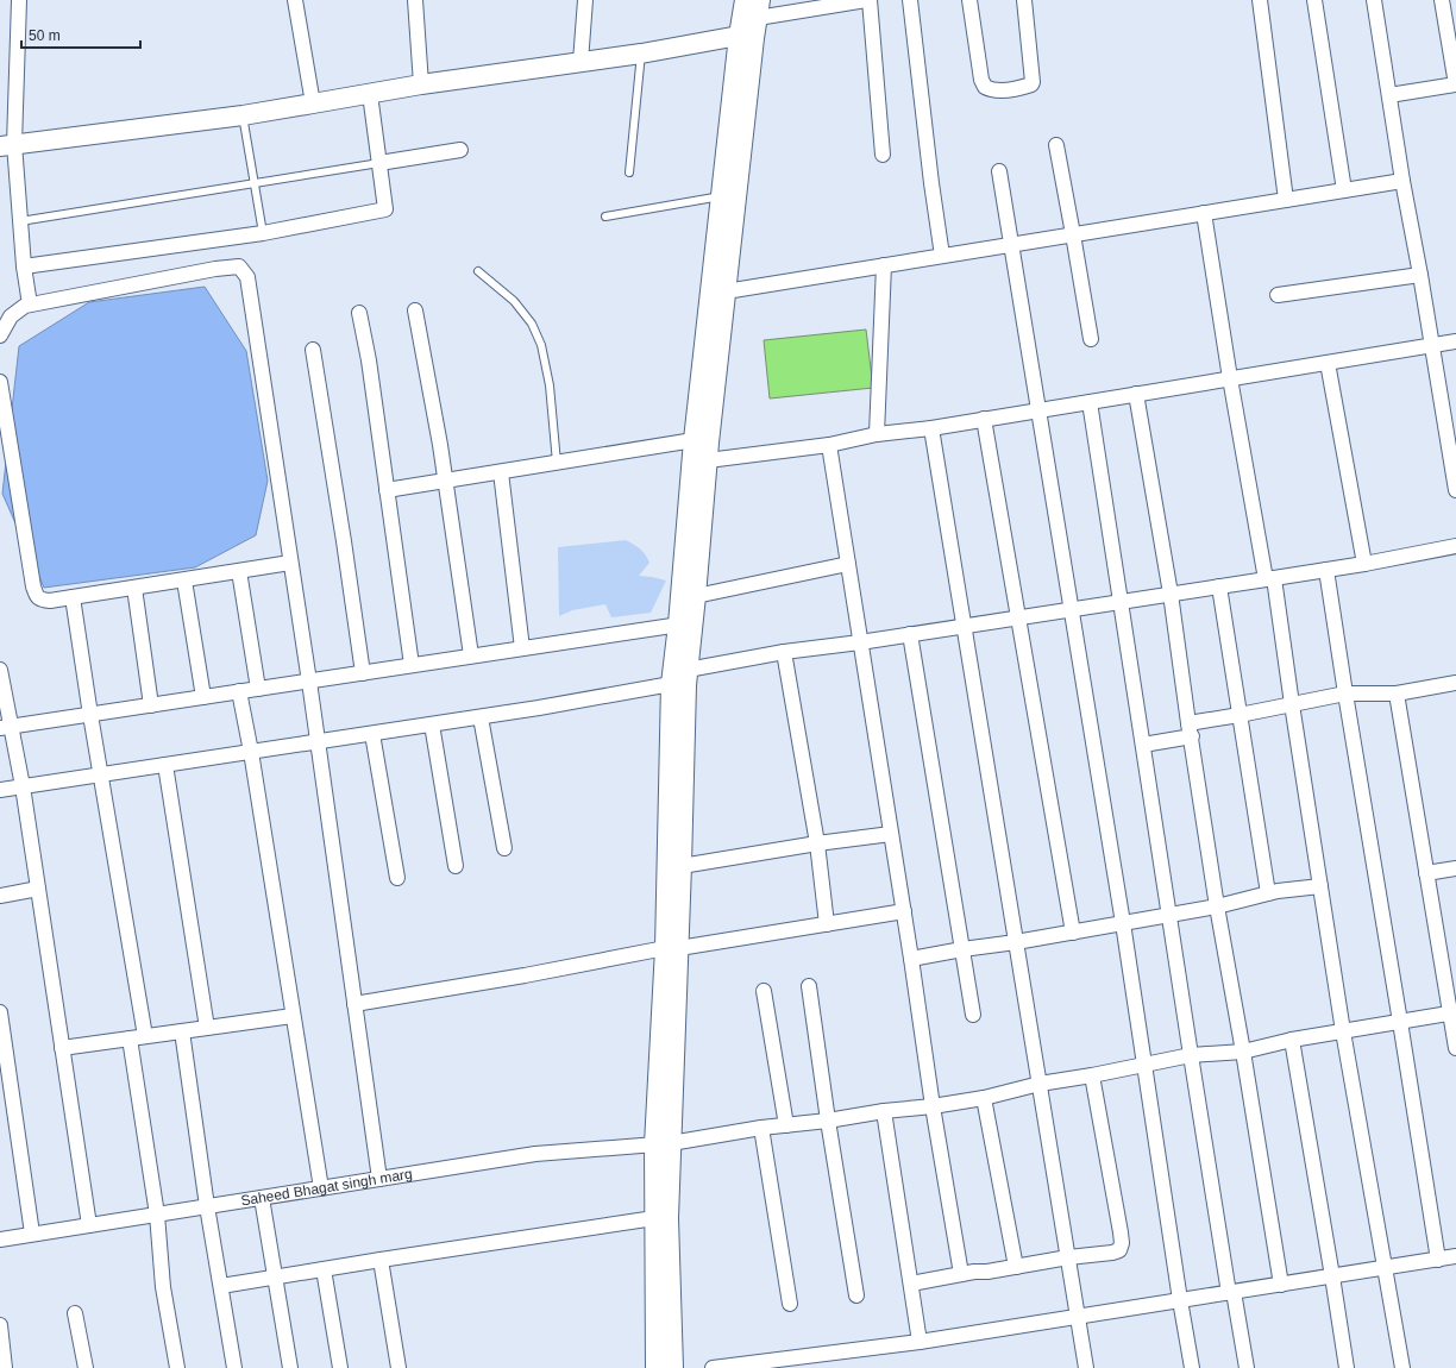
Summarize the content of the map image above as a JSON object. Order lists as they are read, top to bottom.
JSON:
{
  "streets": {
    "street": ["Saheed Bhagat singh marg"]
  },
  "scale_bar": "50 m"
}
